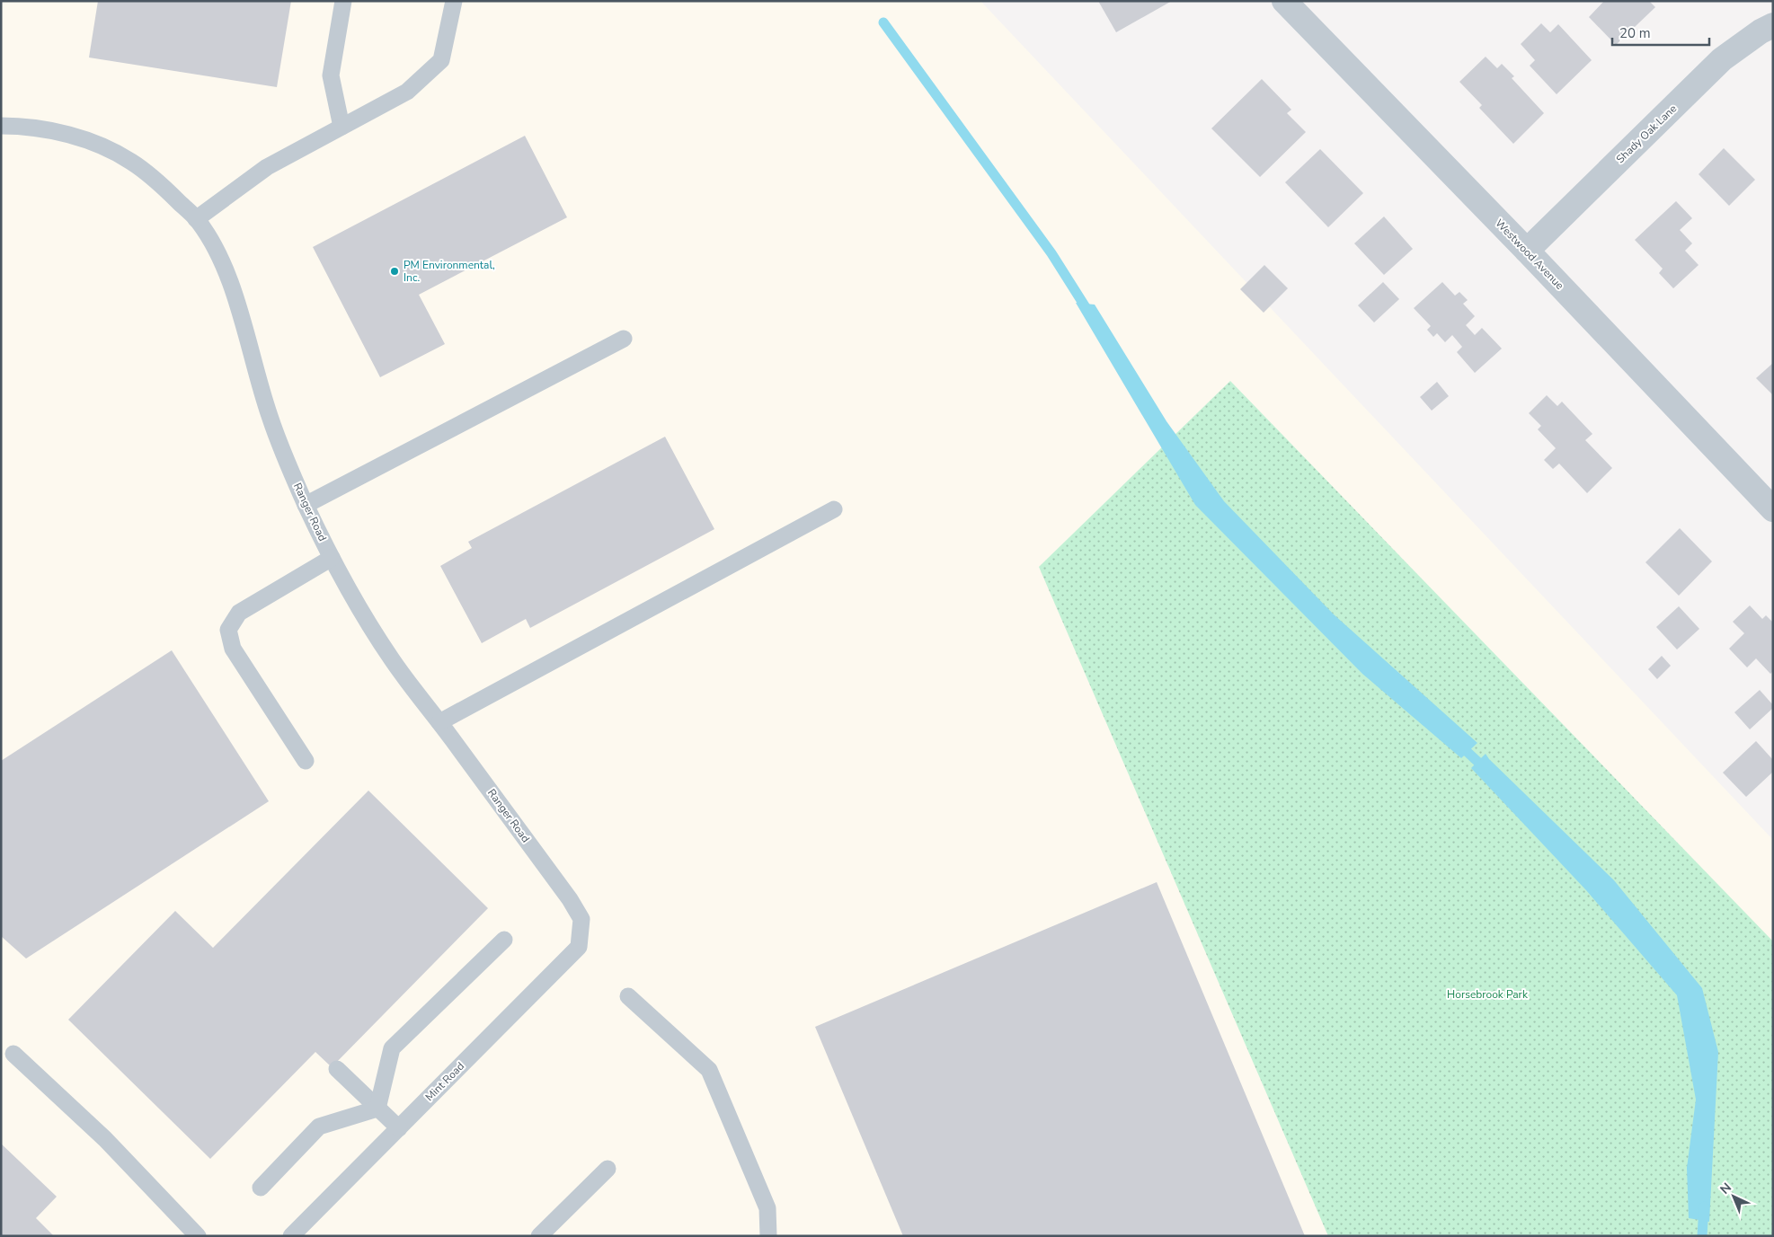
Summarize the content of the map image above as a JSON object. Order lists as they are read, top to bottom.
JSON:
{
  "streets": {
    "street": ["Shady Oak Lane", "Westwood Avenue"],
    "lane": ["Ranger Road", "Mint Road"]
  },
  "crossings": [
    ["Shady Oak Lane", "Westwood Avenue"],
    ["Ranger Road", "Mint Road"]
  ],
  "parks": ["Horsebrook Park"],
  "places": ["PM Environmental, Inc."],
  "scale_bar": "20 m",
  "north": "top left"
}
